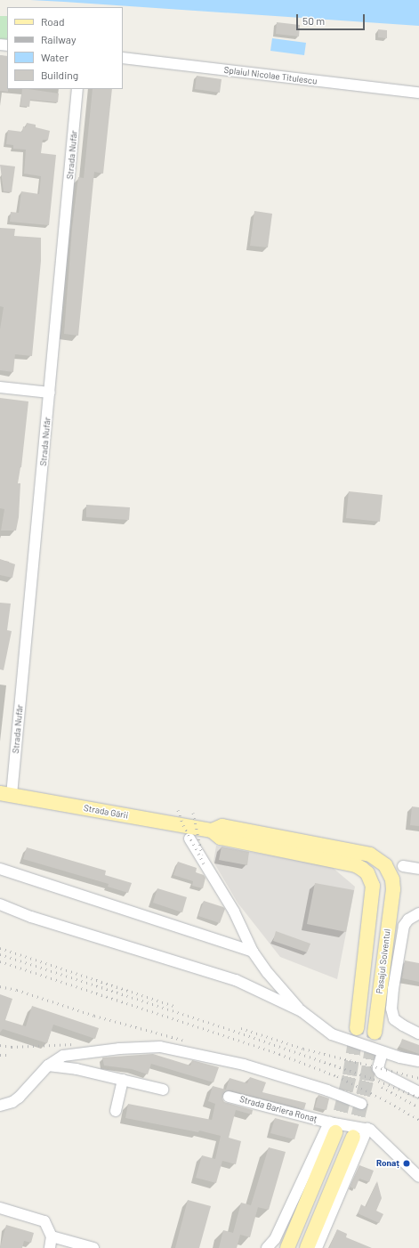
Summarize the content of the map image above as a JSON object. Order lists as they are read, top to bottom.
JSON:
{
  "streets": {
    "main road": ["Strada Gării", "Pasajul Solventul"],
    "street": ["Splaiul Nicolae Titulescu", "Strada Nufăr", "Strada Bariera Ronaț"]
  },
  "crossings": [
    ["Strada Nufăr", "Strada Gării"],
    ["Strada Gării", "Pasajul Solventul"]
  ],
  "places": ["Ronaț"],
  "legend": [
    "Road",
    "Railway",
    "Water",
    "Building"
  ],
  "scale_bar": "50 m"
}
